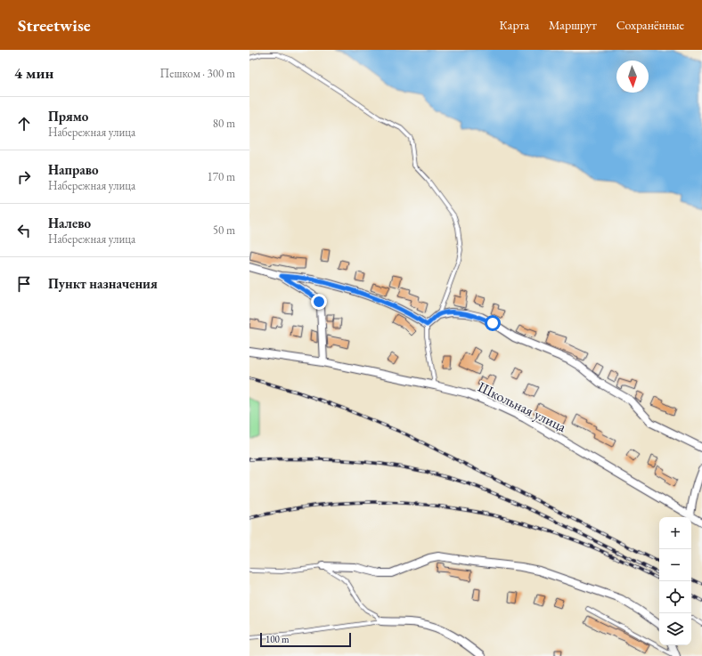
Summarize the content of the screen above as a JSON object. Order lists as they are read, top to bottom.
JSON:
{
  "streets": {
    "street": ["Школьная улица"]
  },
  "scale_bar": "100 m",
  "north": "bottom",
  "page": {
    "header": "Streetwise",
    "nav": ["Карта", "Маршрут", "Сохранённые"],
    "heading": ["4 мин", "Пешком · 300 m"],
    "list": [
      ["Прямо", "Набережная улица", "80 m"],
      ["Направо", "Набережная улица", "170 m"],
      ["Налево", "Набережная улица", "50 m"],
      "Пункт назначения"
    ],
    "map_buttons": ["+", "−"],
    "scale": "100 m"
  }
}
